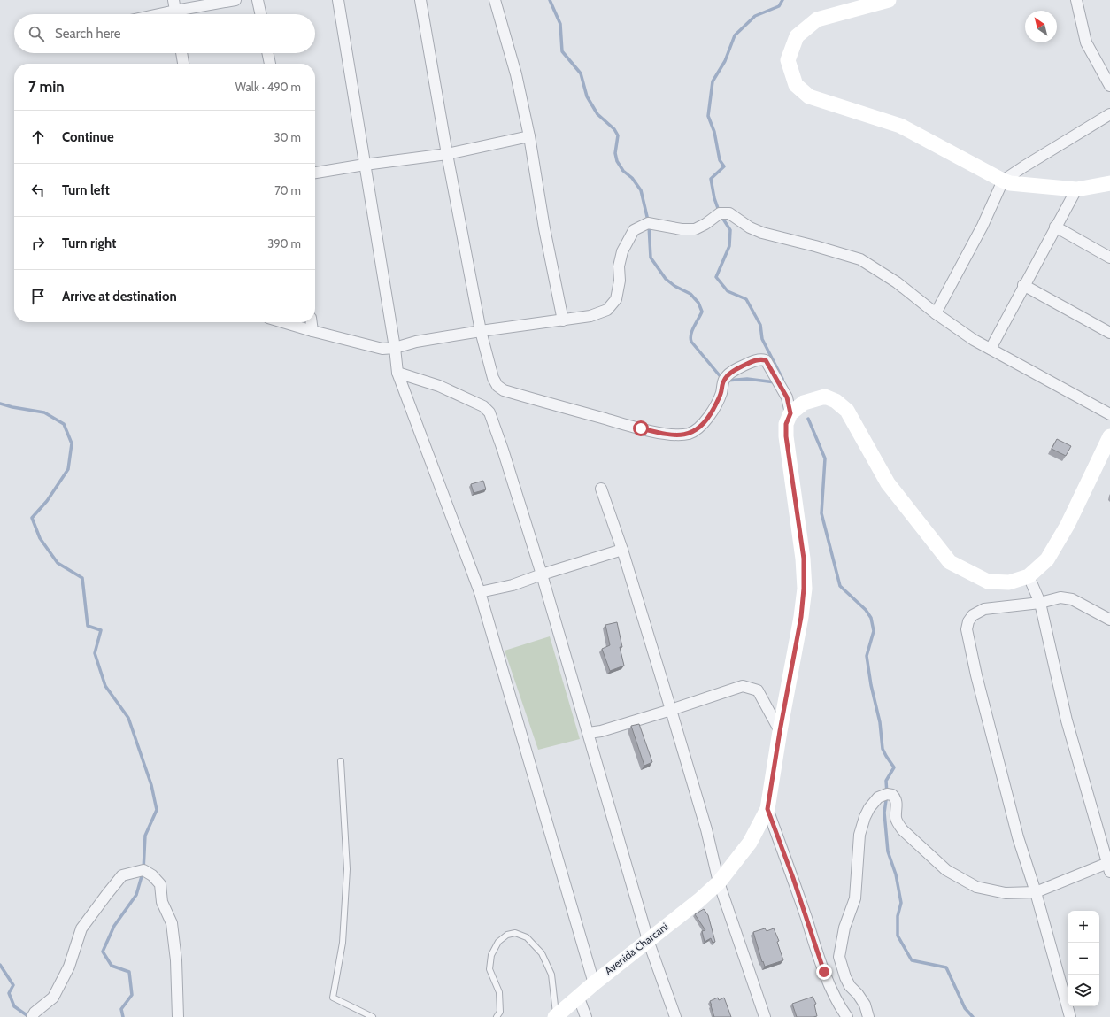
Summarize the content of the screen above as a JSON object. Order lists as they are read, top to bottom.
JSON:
{
  "streets": {
    "main road": ["Avenida Charcani"]
  },
  "north": "top left",
  "page": {
    "search": "Search here",
    "heading": ["7 min", "Walk · 490 m"],
    "list": [
      ["Continue", "30 m"],
      ["Turn left", "70 m"],
      ["Turn right", "390 m"],
      "Arrive at destination"
    ],
    "map_buttons": ["+", "−"]
  }
}
